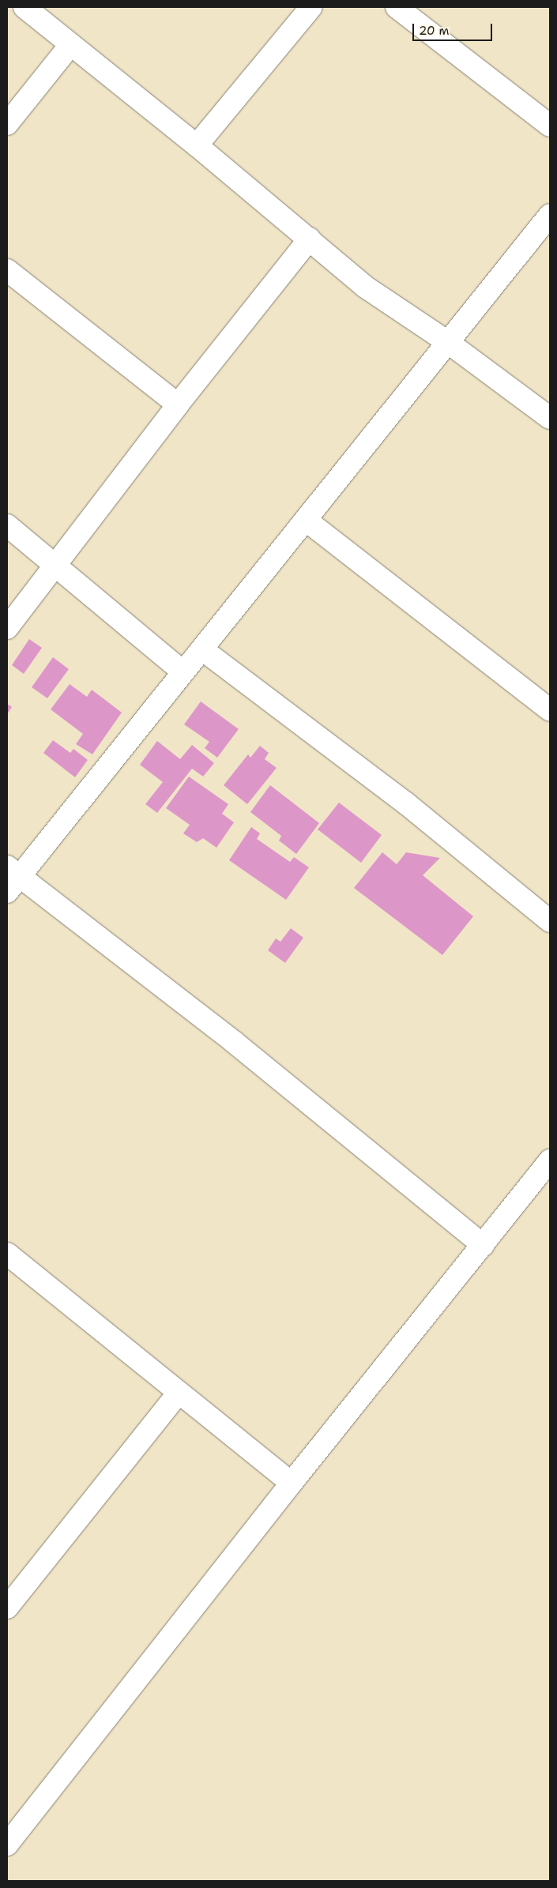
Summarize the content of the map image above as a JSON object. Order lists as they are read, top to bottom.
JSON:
{
  "scale_bar": "20 m"
}
